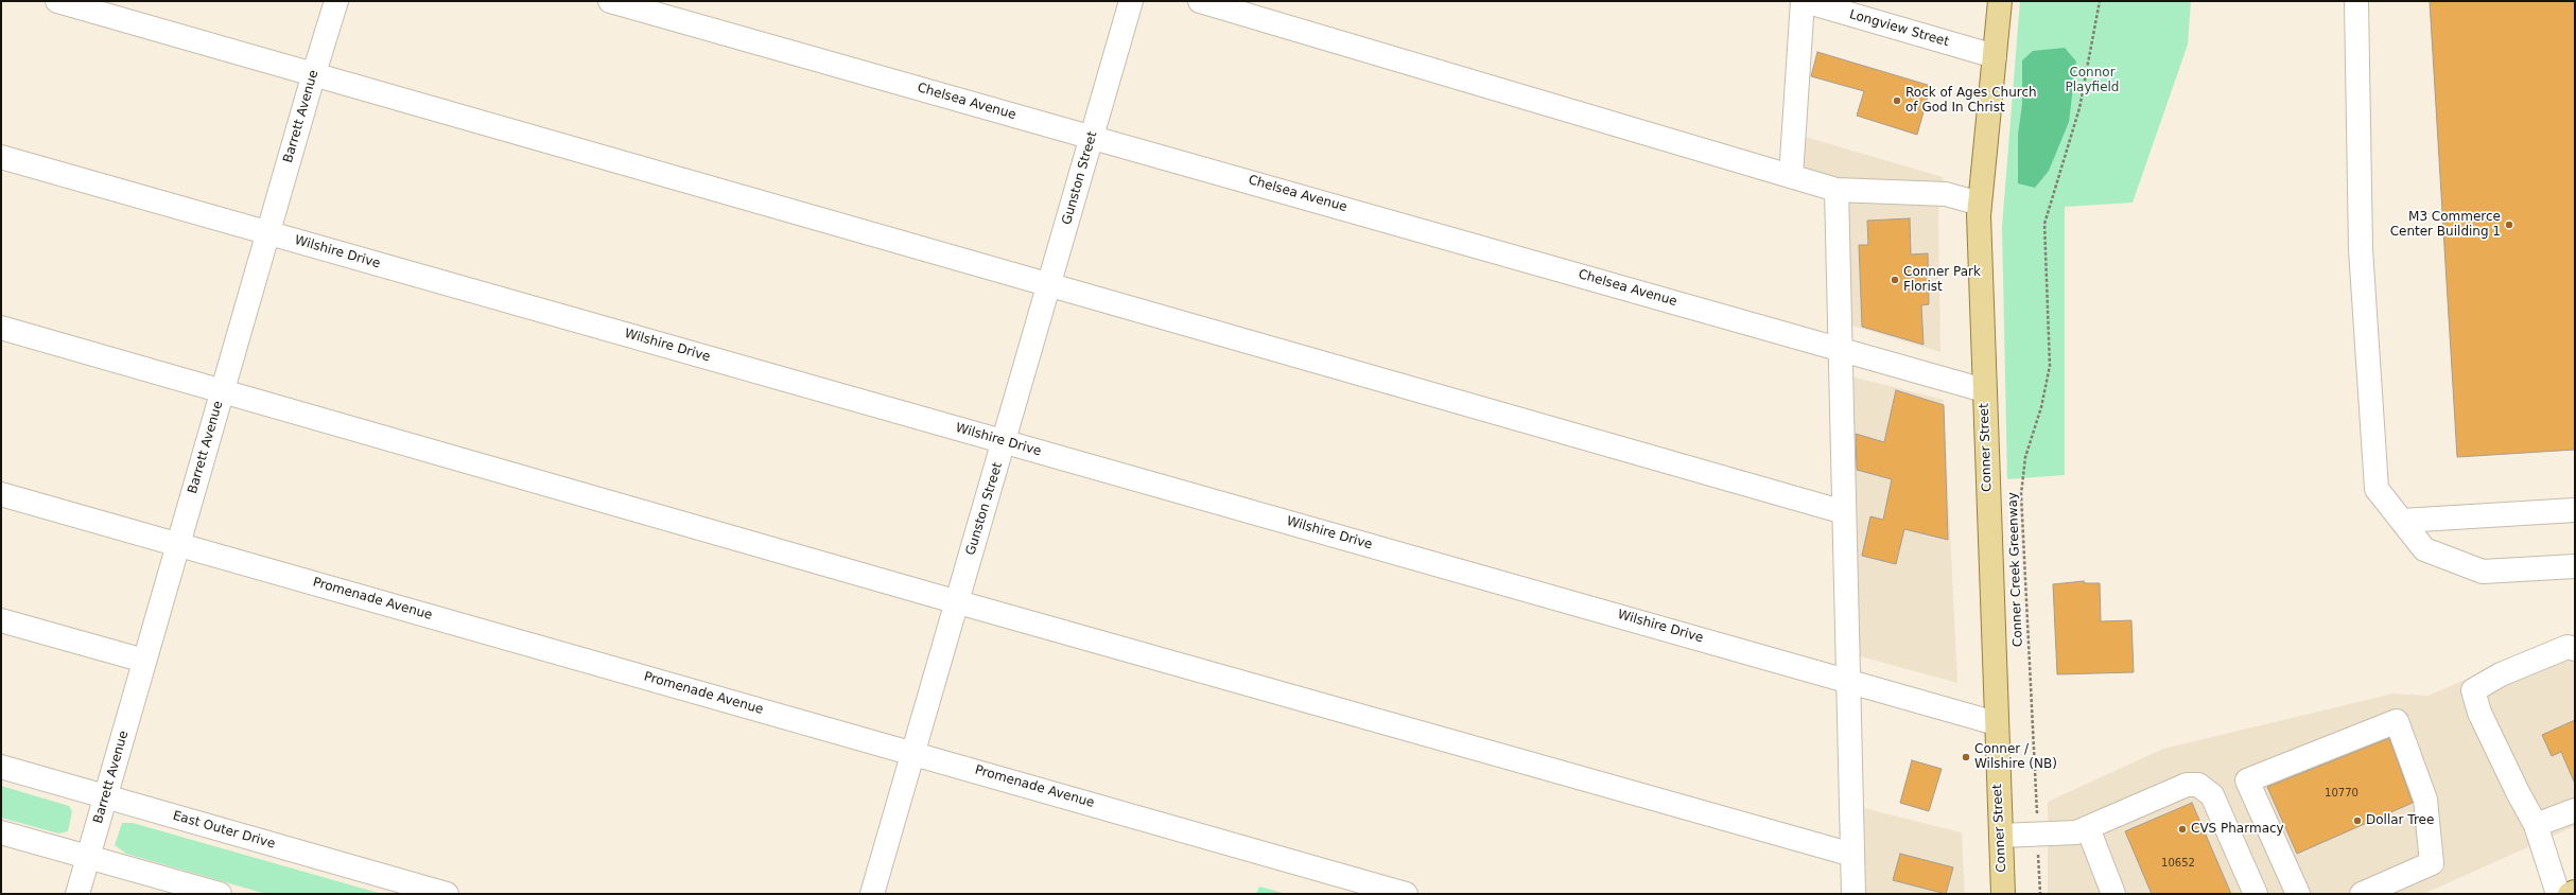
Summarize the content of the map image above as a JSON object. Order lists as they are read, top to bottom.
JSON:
{
  "streets": {
    "main road": ["Conner Street"],
    "street": [
      "Longview Street",
      "Chelsea Avenue",
      "Barrett Avenue",
      "Gunston Street",
      "Wilshire Drive",
      "Promenade Avenue",
      "East Outer Drive"
    ],
    "path": ["Conner Creek Greenway"]
  },
  "crossings": [
    ["Longview Street", "Conner Street"],
    ["Chelsea Avenue", "Gunston Street"],
    ["Chelsea Avenue", "Conner Street"],
    ["Barrett Avenue", "Wilshire Drive"],
    ["Barrett Avenue", "Promenade Avenue"],
    ["Barrett Avenue", "East Outer Drive"],
    ["Gunston Street", "Wilshire Drive"],
    ["Gunston Street", "Promenade Avenue"],
    ["Wilshire Drive", "Conner Street"]
  ],
  "parks": ["Connor Playfield"],
  "places": [
    "Rock of Ages Church of God In Christ",
    "M3 Commerce Center Building 1",
    "Conner Park Florist",
    "Conner / Wilshire (NB)",
    "Dollar Tree",
    "CVS Pharmacy"
  ],
  "house_numbers": ["10770", "10652"]
}
